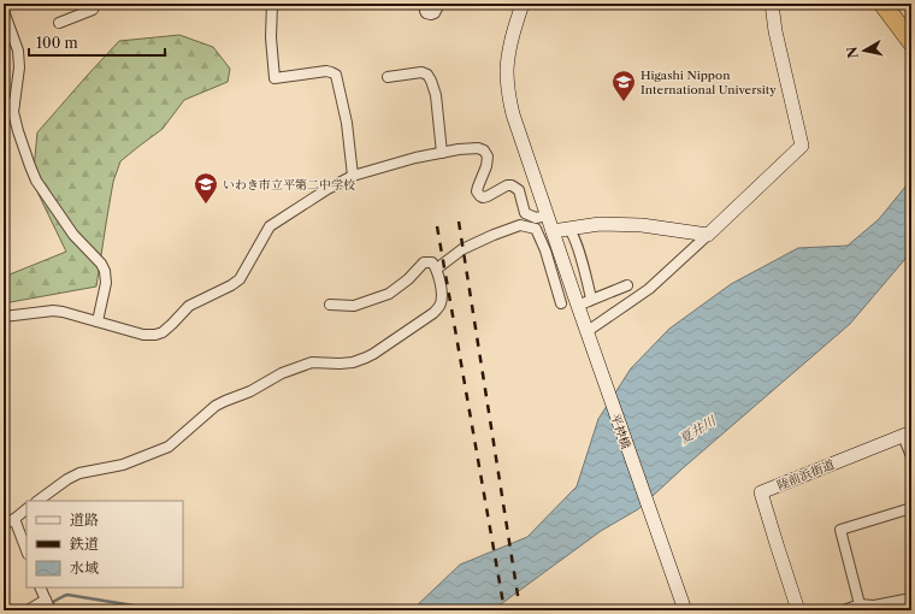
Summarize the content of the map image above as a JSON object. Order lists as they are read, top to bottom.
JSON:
{
  "streets": {
    "street": ["平神橋", "陸前浜街道"]
  },
  "water": ["夏井川"],
  "places": {
    "school or university": ["Higashi Nippon International University", "いわき市立平第二中学校"]
  },
  "legend": ["道路", "鉄道", "水域"],
  "scale_bar": "100 m",
  "north": "left"
}
